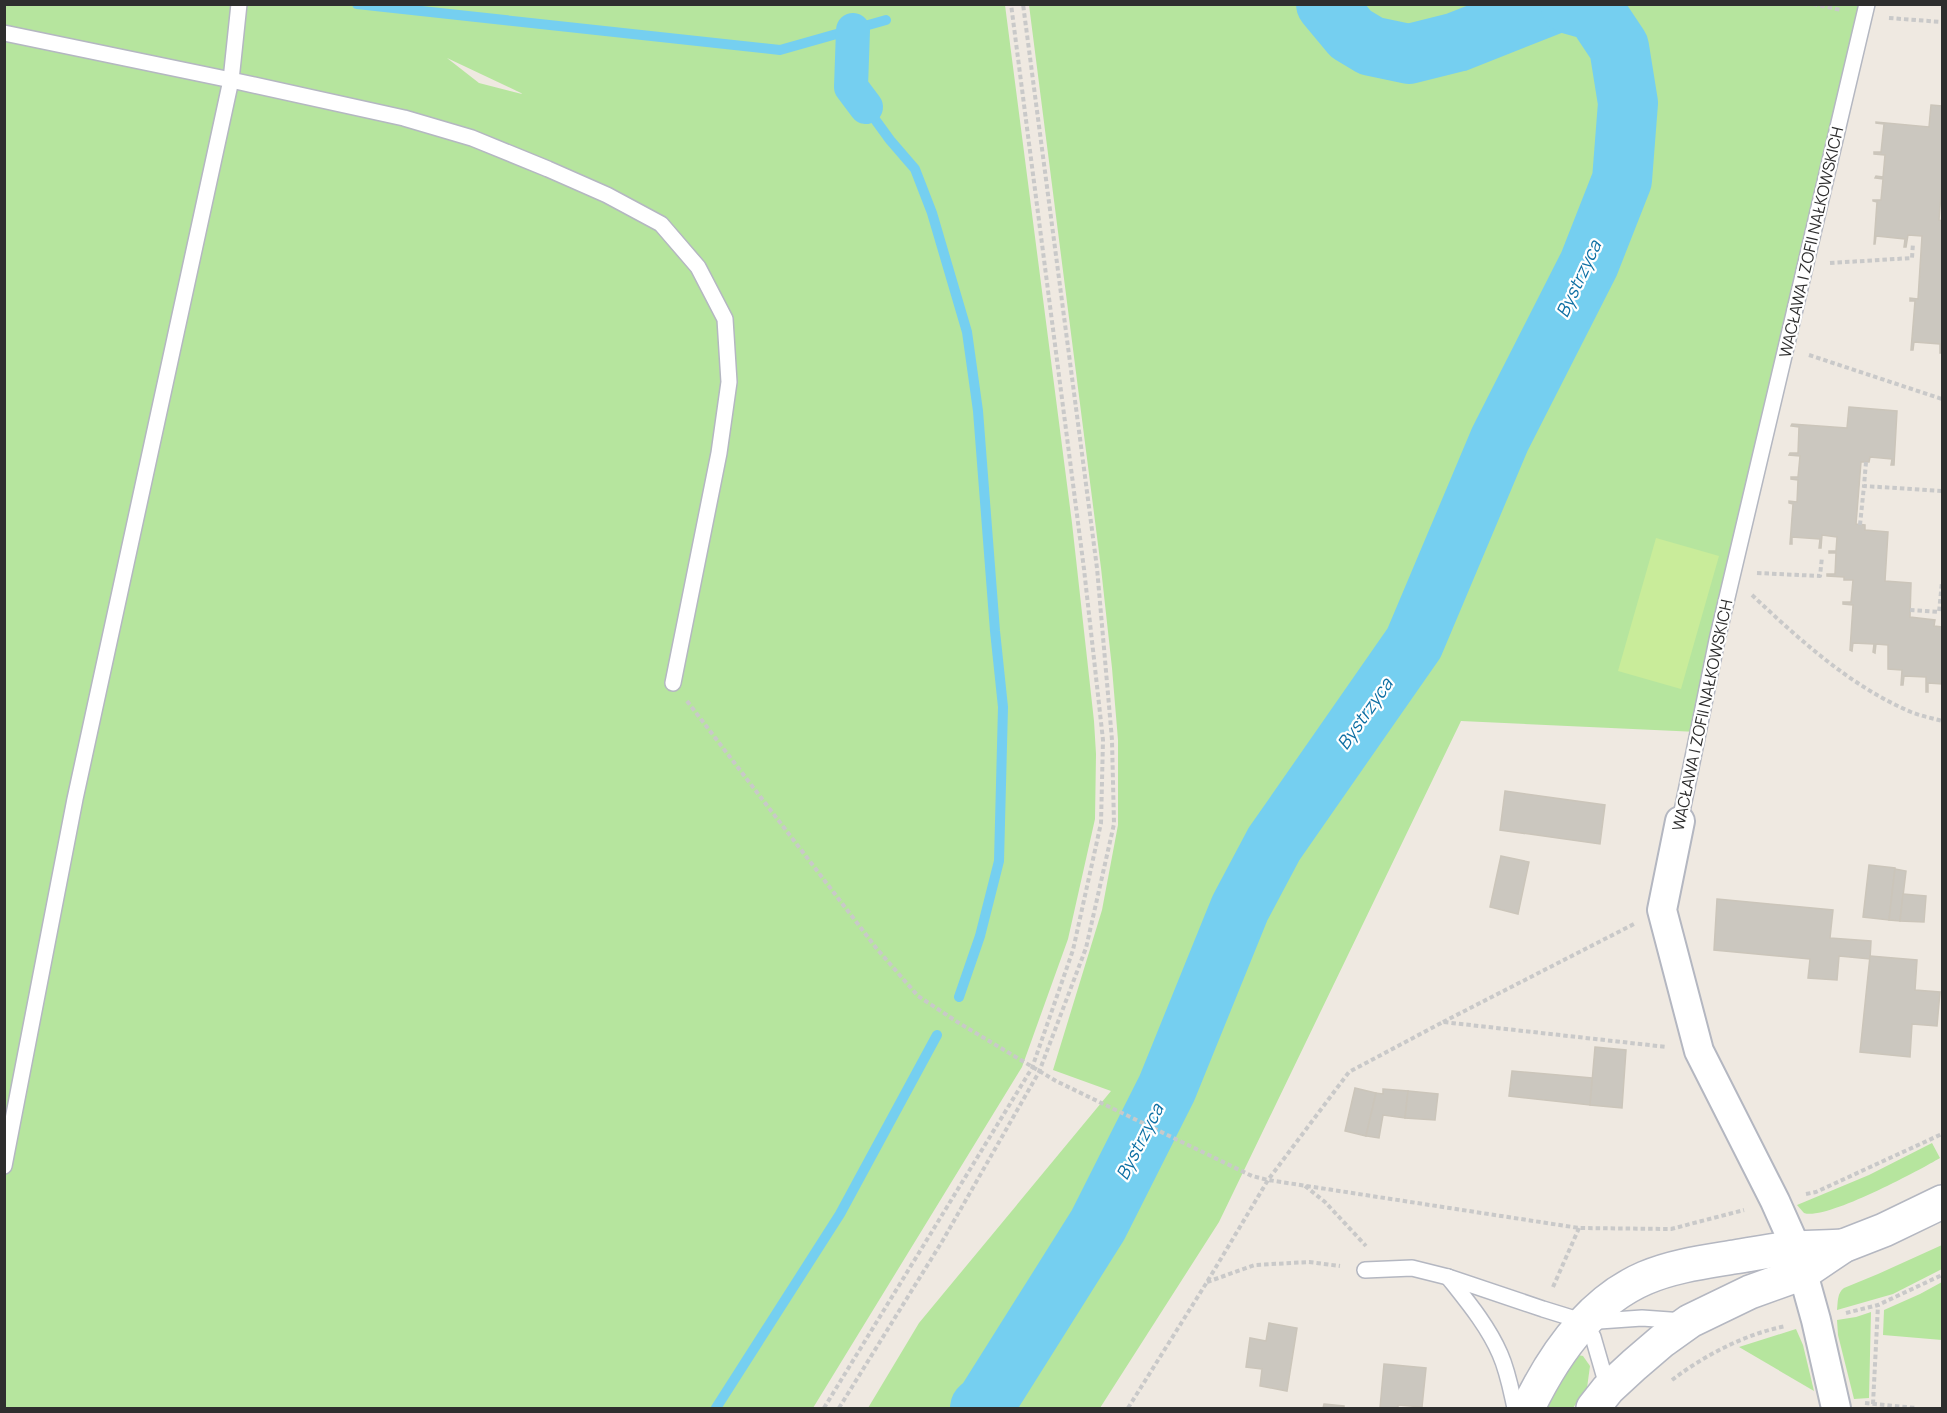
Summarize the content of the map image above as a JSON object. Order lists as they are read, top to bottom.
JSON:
{
  "streets": {
    "street": ["WACŁAWA I ZOFII NAŁKOWSKICH"]
  },
  "water": ["Bystrzyca"]
}
